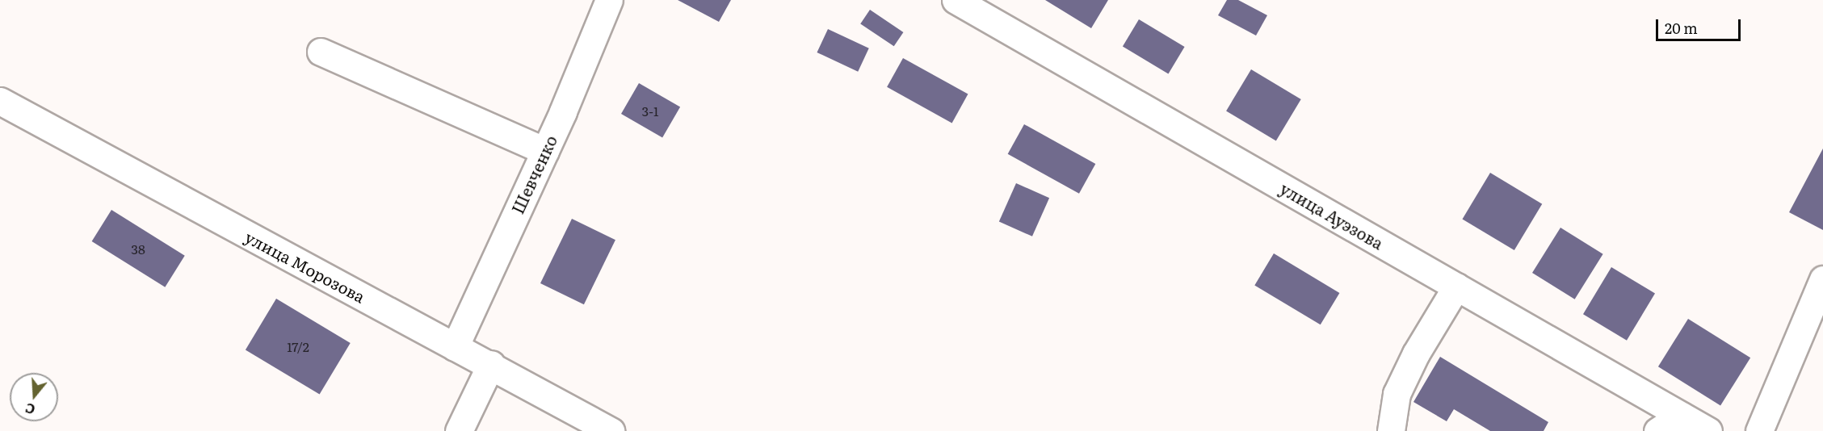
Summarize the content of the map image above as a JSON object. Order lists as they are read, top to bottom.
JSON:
{
  "streets": {
    "street": ["Шевченко", "улица Ауэзова", "улица Морозова"]
  },
  "crossings": [
    ["Шевченко", "улица Морозова"]
  ],
  "house_numbers": ["3-1", "38", "17/2"],
  "scale_bar": "20 m",
  "north": "bottom"
}
